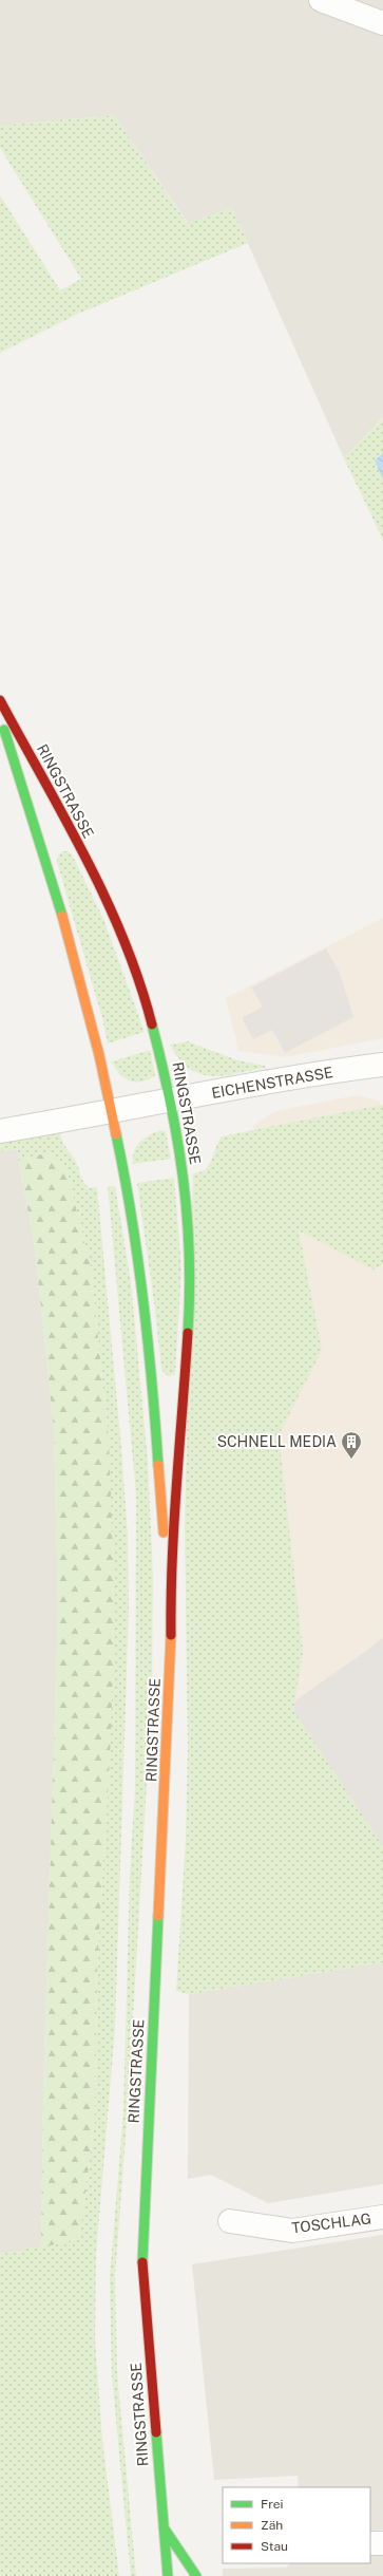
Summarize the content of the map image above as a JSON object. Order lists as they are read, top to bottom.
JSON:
{
  "streets": {
    "main road": ["RINGSTRASSE"],
    "street": ["EICHENSTRASSE", "TOSCHLAG"]
  },
  "crossings": [
    ["RINGSTRASSE", "EICHENSTRASSE"]
  ],
  "places": {
    "building": ["SCHNELL MEDIA"]
  },
  "legend": ["Frei", "Zäh", "Stau"]
}
